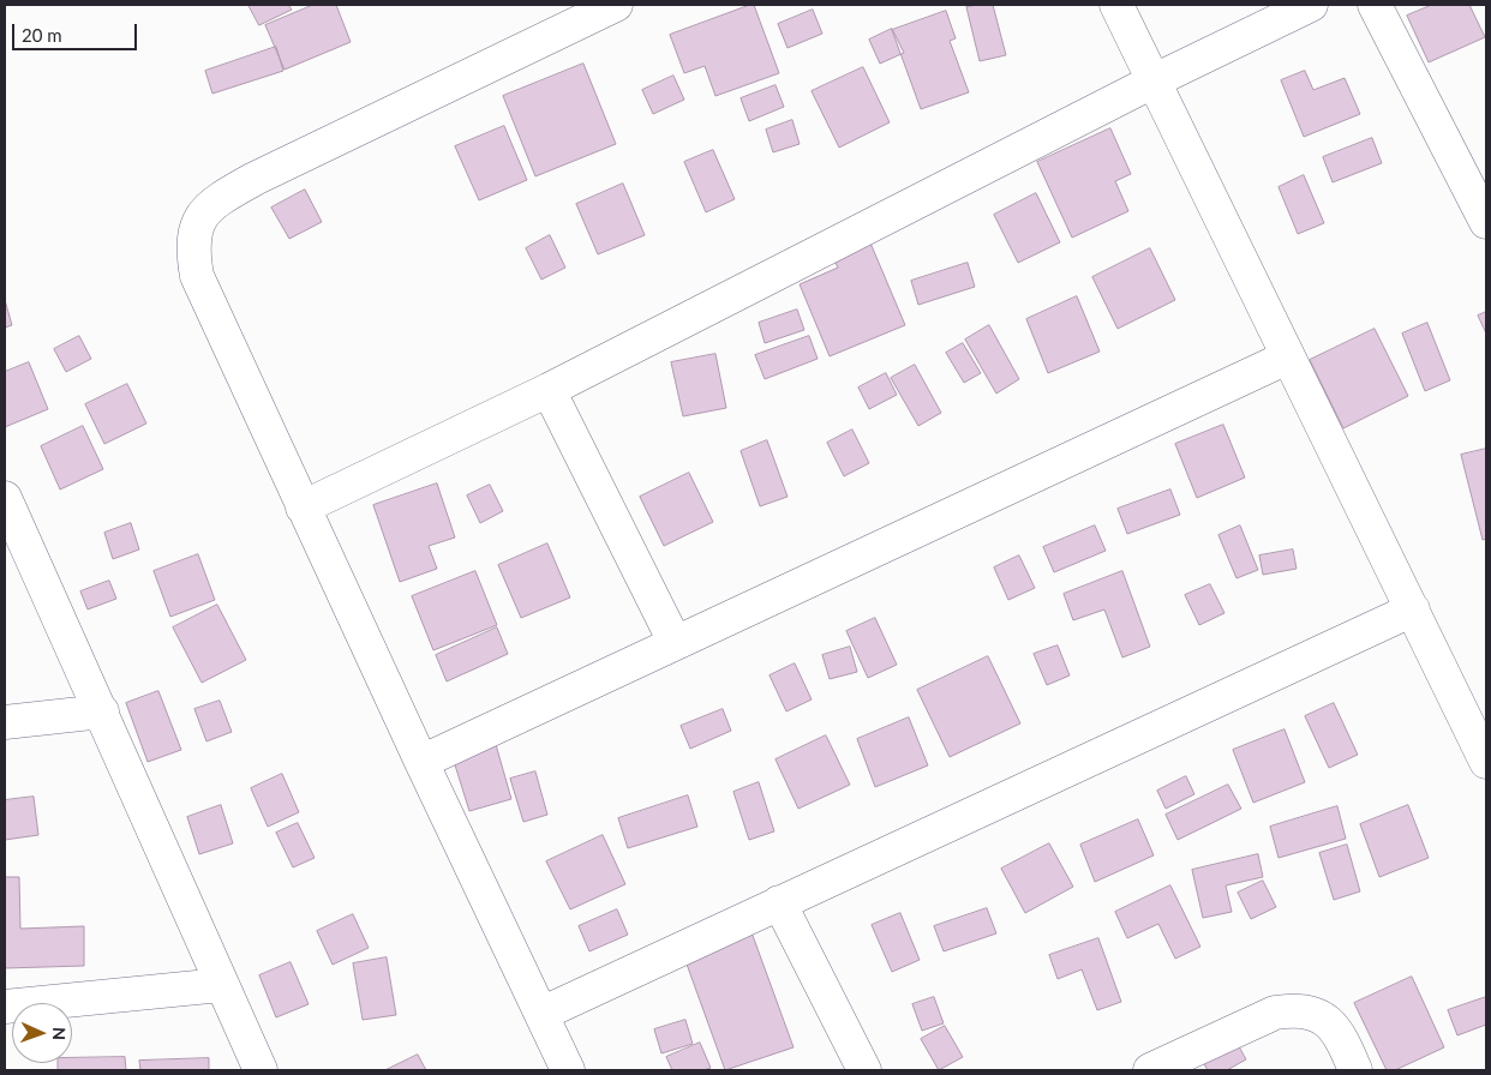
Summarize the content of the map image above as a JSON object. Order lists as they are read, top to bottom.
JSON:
{
  "scale_bar": "20 m",
  "north": "right"
}
